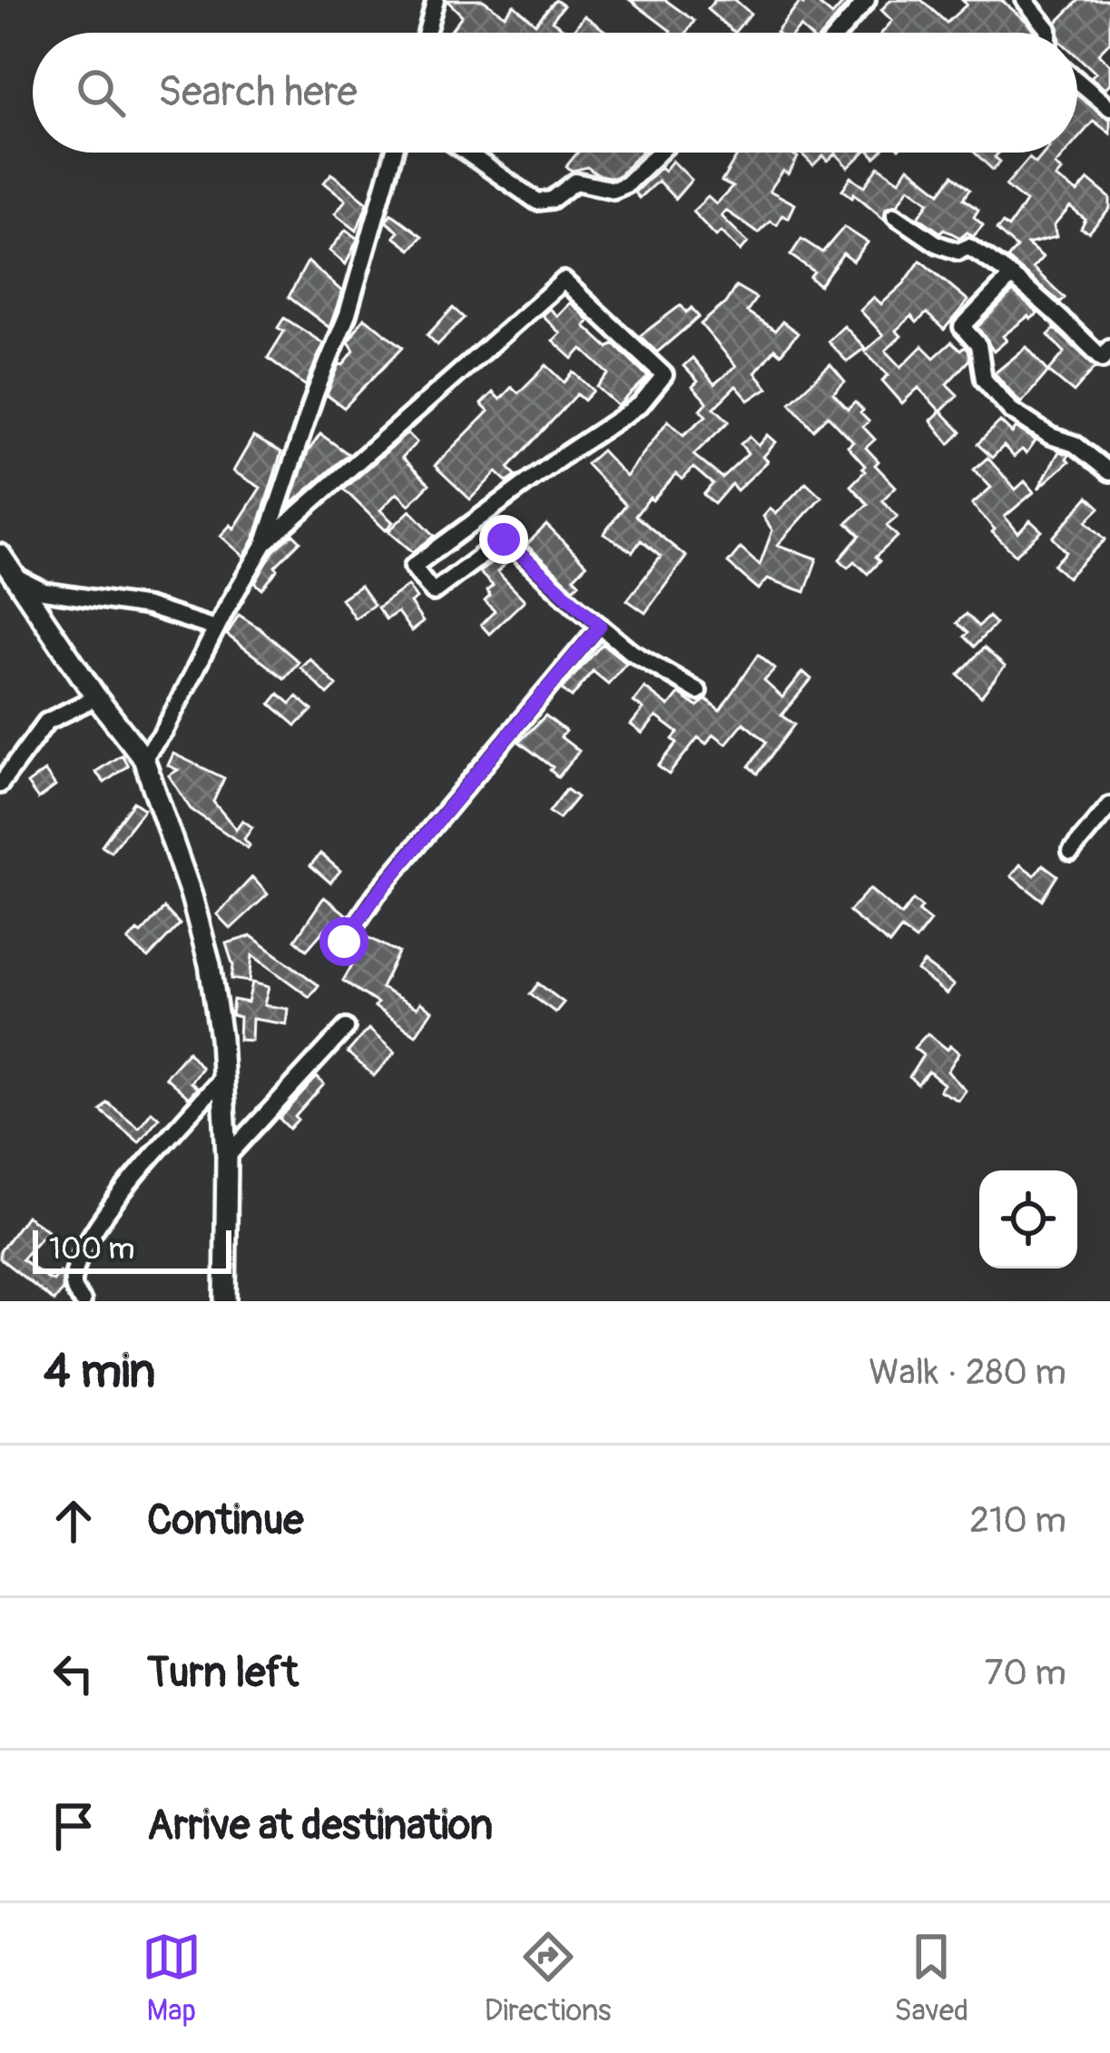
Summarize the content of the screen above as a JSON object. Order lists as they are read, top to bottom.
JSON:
{
  "scale_bar": "100 m",
  "page": {
    "search": "Search here",
    "scale": "100 m",
    "heading": ["4 min", "Walk · 280 m"],
    "list": [
      ["Continue", "210 m"],
      ["Turn left", "70 m"],
      "Arrive at destination"
    ],
    "nav": ["Map", "Directions", "Saved"]
  }
}
